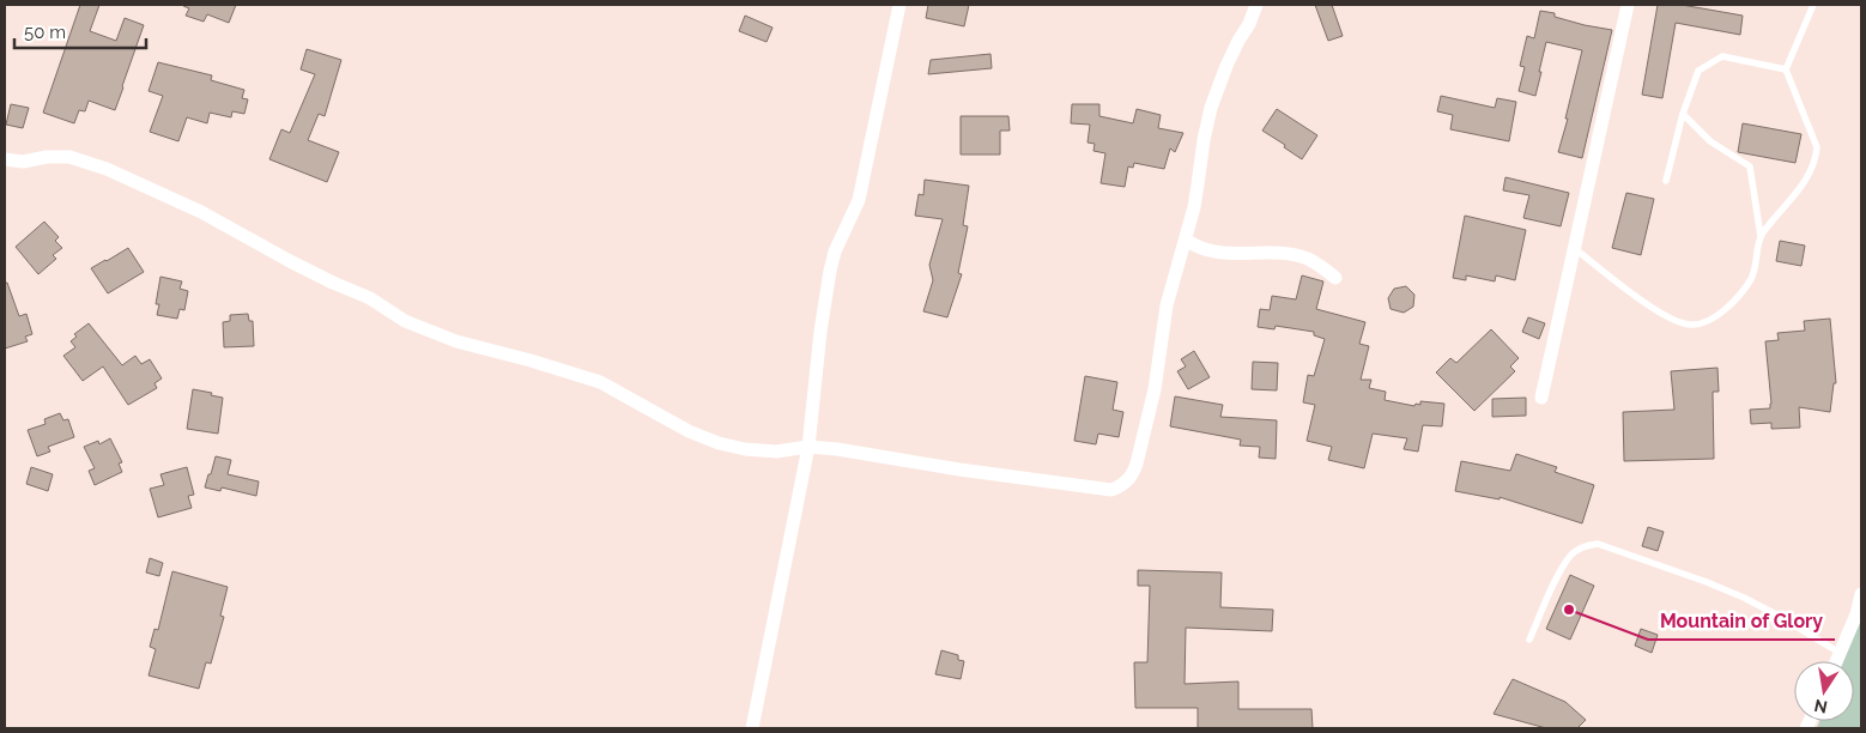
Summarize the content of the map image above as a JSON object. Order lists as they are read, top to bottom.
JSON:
{
  "places": ["Mountain of Glory"],
  "scale_bar": "50 m",
  "north": "bottom"
}
